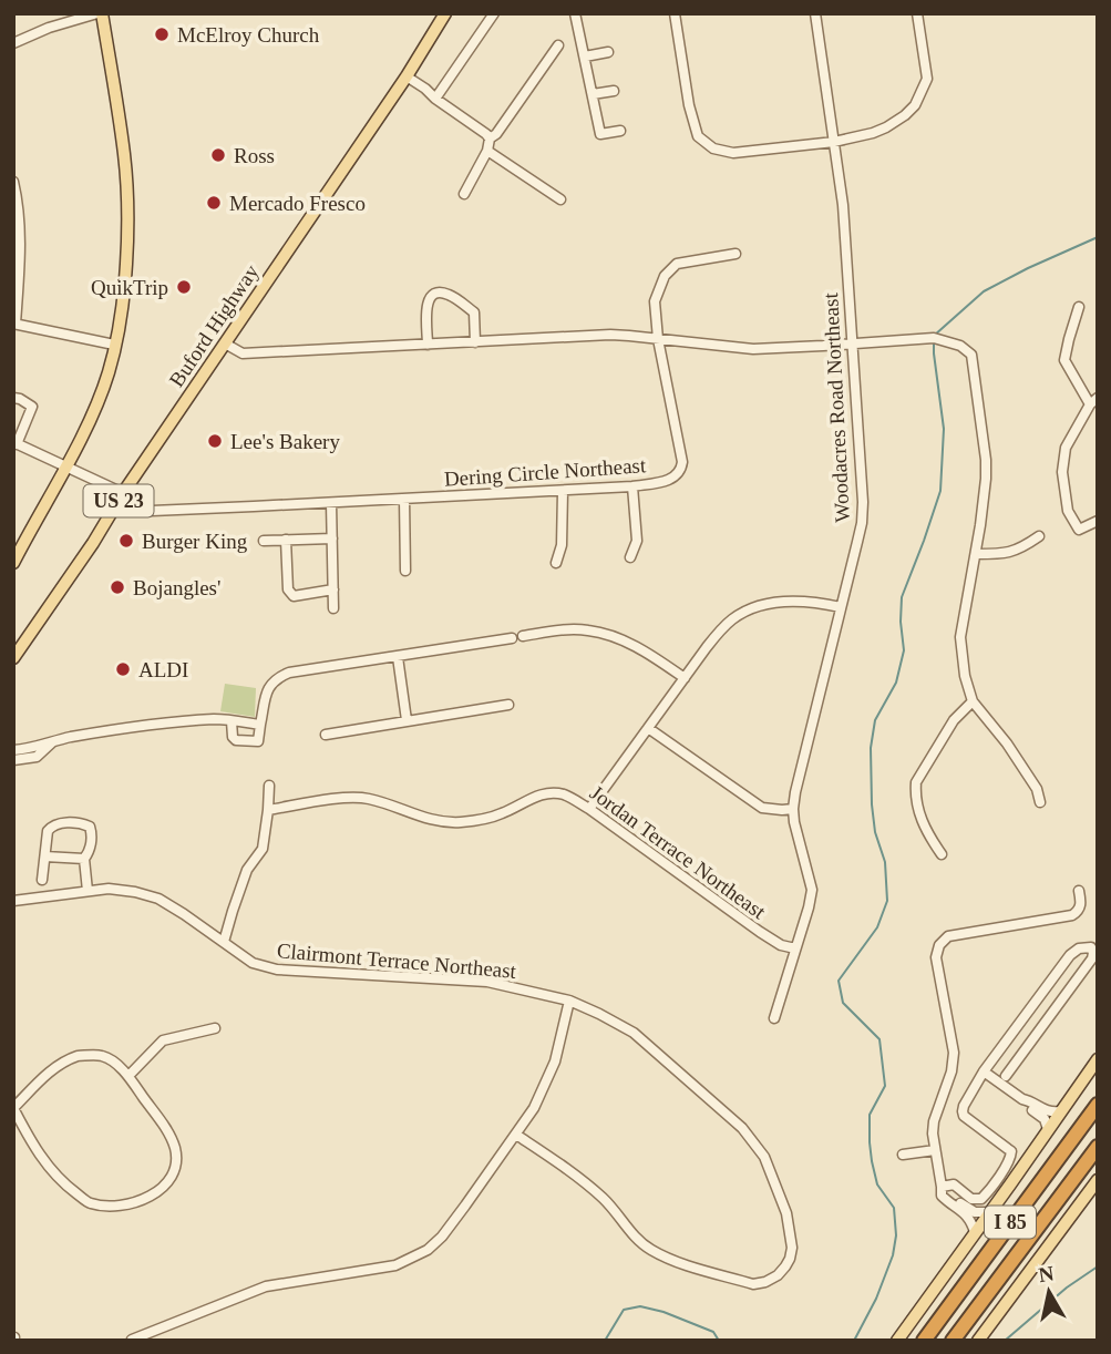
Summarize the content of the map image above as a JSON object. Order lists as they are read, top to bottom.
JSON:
{
  "streets": {
    "highway": ["I 85"],
    "main road": ["Buford Highway", "US 23"],
    "street": [
      "Woodacres Road Northeast",
      "Dering Circle Northeast",
      "Jordan Terrace Northeast",
      "Clairmont Terrace Northeast"
    ]
  },
  "crossings": [
    ["Buford Highway", "Dering Circle Northeast"],
    ["Woodacres Road Northeast", "Jordan Terrace Northeast"]
  ],
  "places": [
    "McElroy Church",
    "Ross",
    "Mercado Fresco",
    "QuikTrip",
    "Lee's Bakery",
    "Burger King",
    "Bojangles'",
    "ALDI"
  ],
  "north": "top"
}
